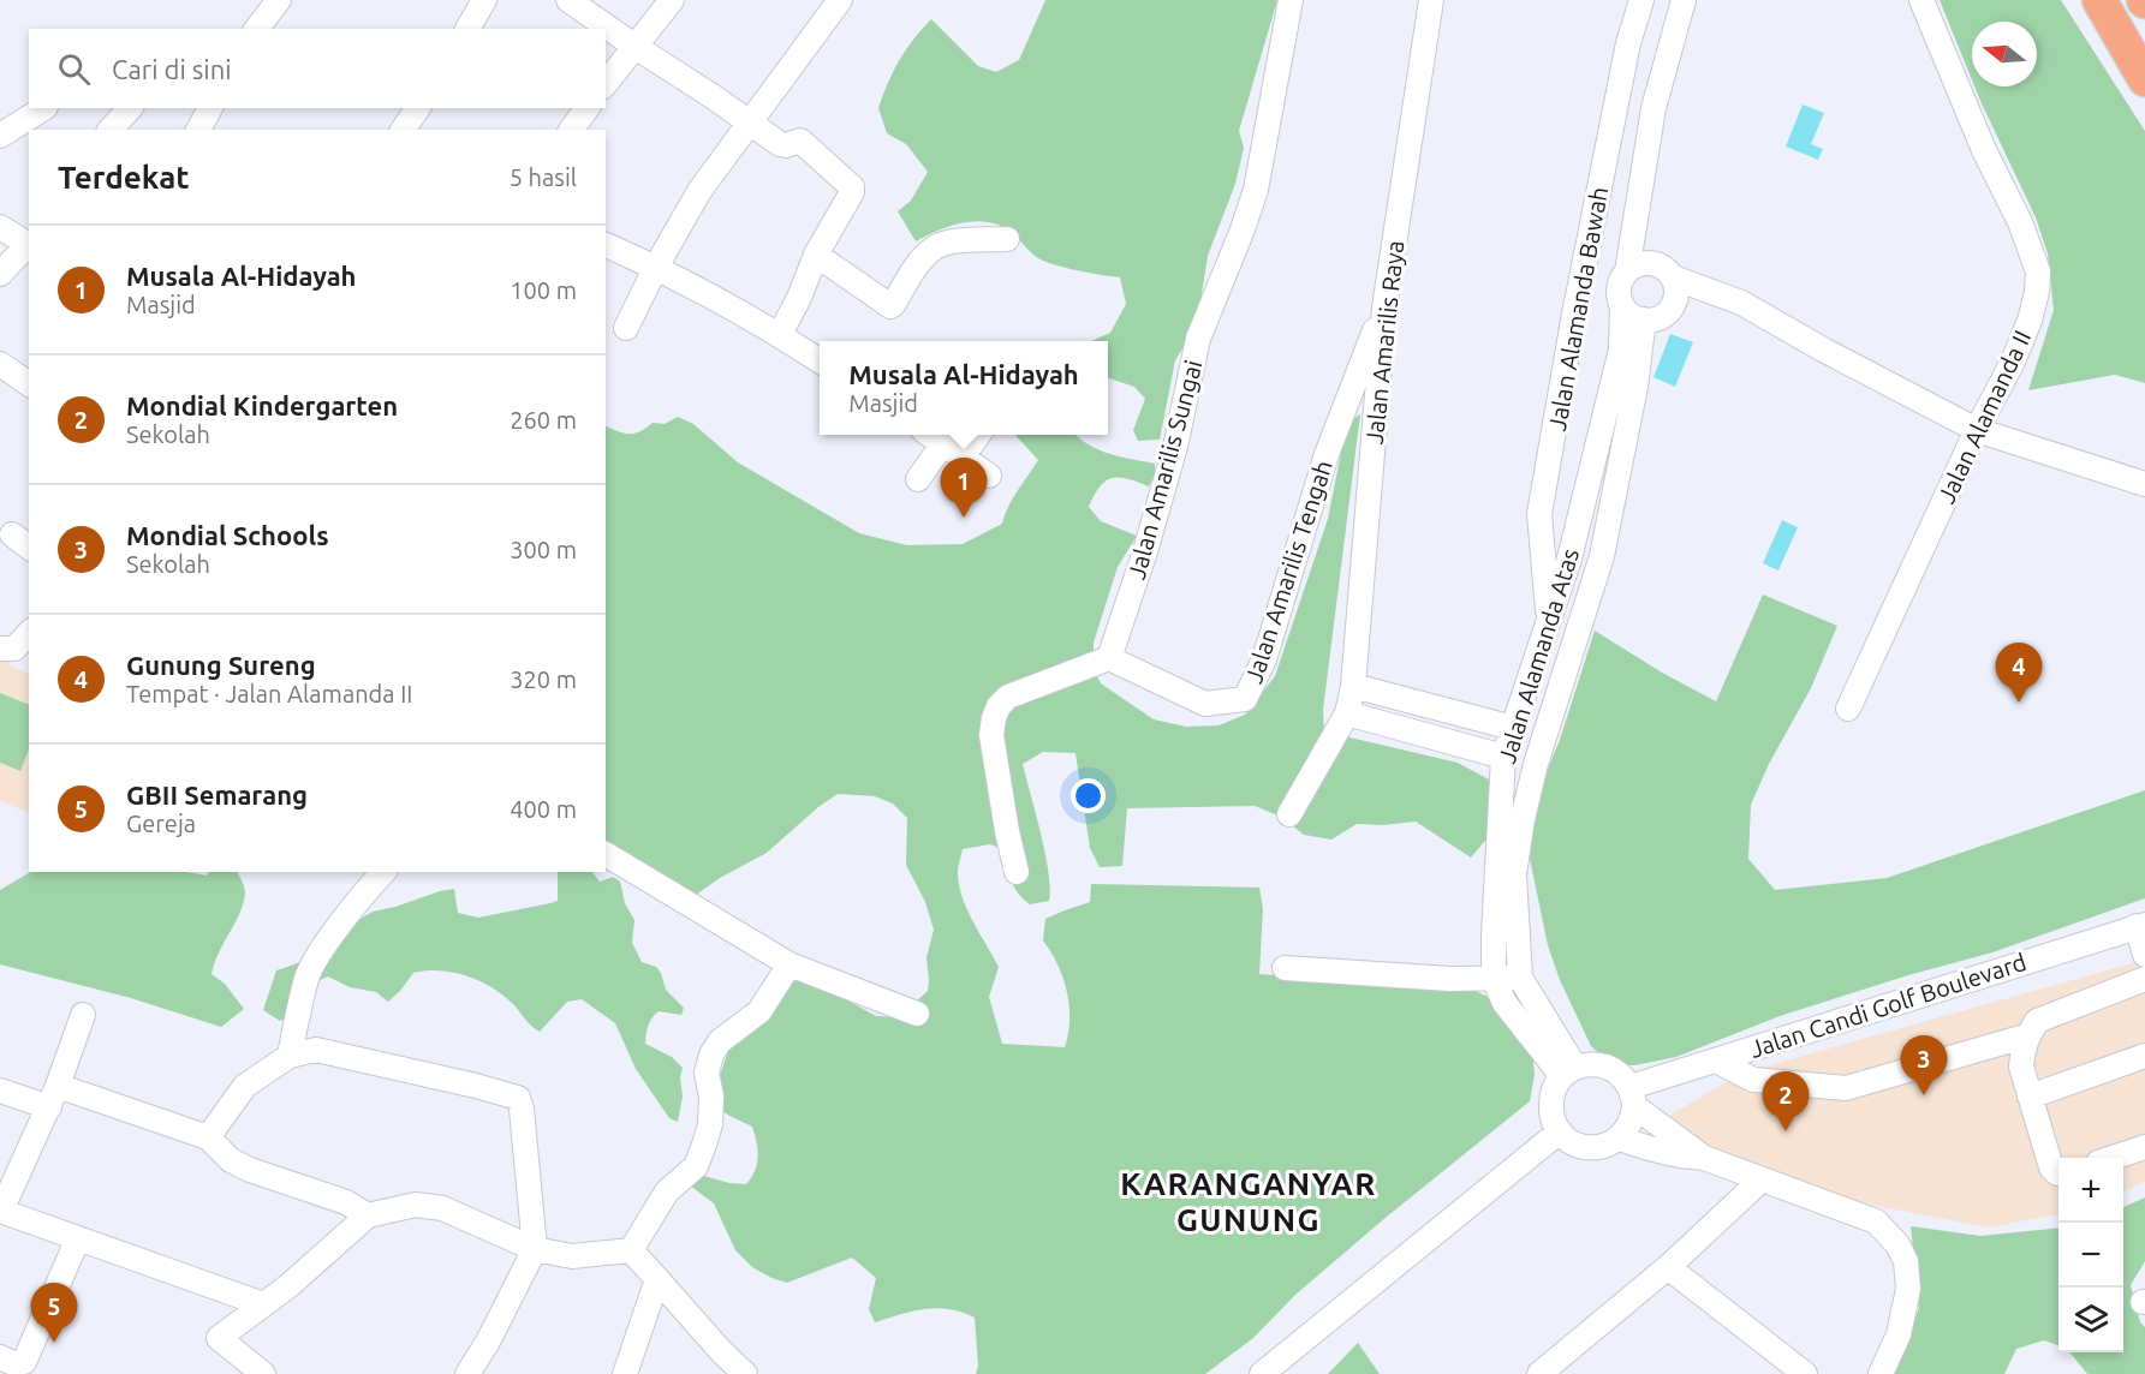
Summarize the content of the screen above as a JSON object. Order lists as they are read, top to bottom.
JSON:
{
  "streets": {
    "street": [
      "Jalan Alamanda Bawah",
      "Jalan Amarilis Raya",
      "Jalan Alamanda II",
      "Jalan Amarilis Sungai",
      "Jalan Amarilis Tengah",
      "Jalan Alamanda Atas",
      "Jalan Candi Golf Boulevard"
    ]
  },
  "crossings": [
    ["Jalan Alamanda Bawah", "Jalan Alamanda Atas"],
    ["Jalan Amarilis Raya", "Jalan Amarilis Tengah"],
    ["Jalan Amarilis Sungai", "Jalan Amarilis Tengah"],
    ["Jalan Alamanda Atas", "Jalan Candi Golf Boulevard"]
  ],
  "districts": ["KARANGANYAR GUNUNG"],
  "north": "left",
  "page": {
    "search": "Cari di sini",
    "heading": ["Terdekat", "5 hasil"],
    "list": [
      {
        "mark": "1",
        "name": "Musala Al-Hidayah",
        "note": "Masjid",
        "value": "100 m"
      },
      {
        "mark": "2",
        "name": "Mondial Kindergarten",
        "note": "Sekolah",
        "value": "260 m"
      },
      {
        "mark": "3",
        "name": "Mondial Schools",
        "note": "Sekolah",
        "value": "300 m"
      },
      {
        "mark": "4",
        "name": "Gunung Sureng",
        "note": "Tempat · Jalan Alamanda II",
        "value": "320 m"
      },
      {
        "mark": "5",
        "name": "GBII Semarang",
        "note": "Gereja",
        "value": "400 m"
      }
    ],
    "popup": ["Musala Al-Hidayah", "Masjid"],
    "pins": [
      "1",
      "4",
      "3",
      "2",
      "5"
    ],
    "map_buttons": ["+", "−"]
  }
}
